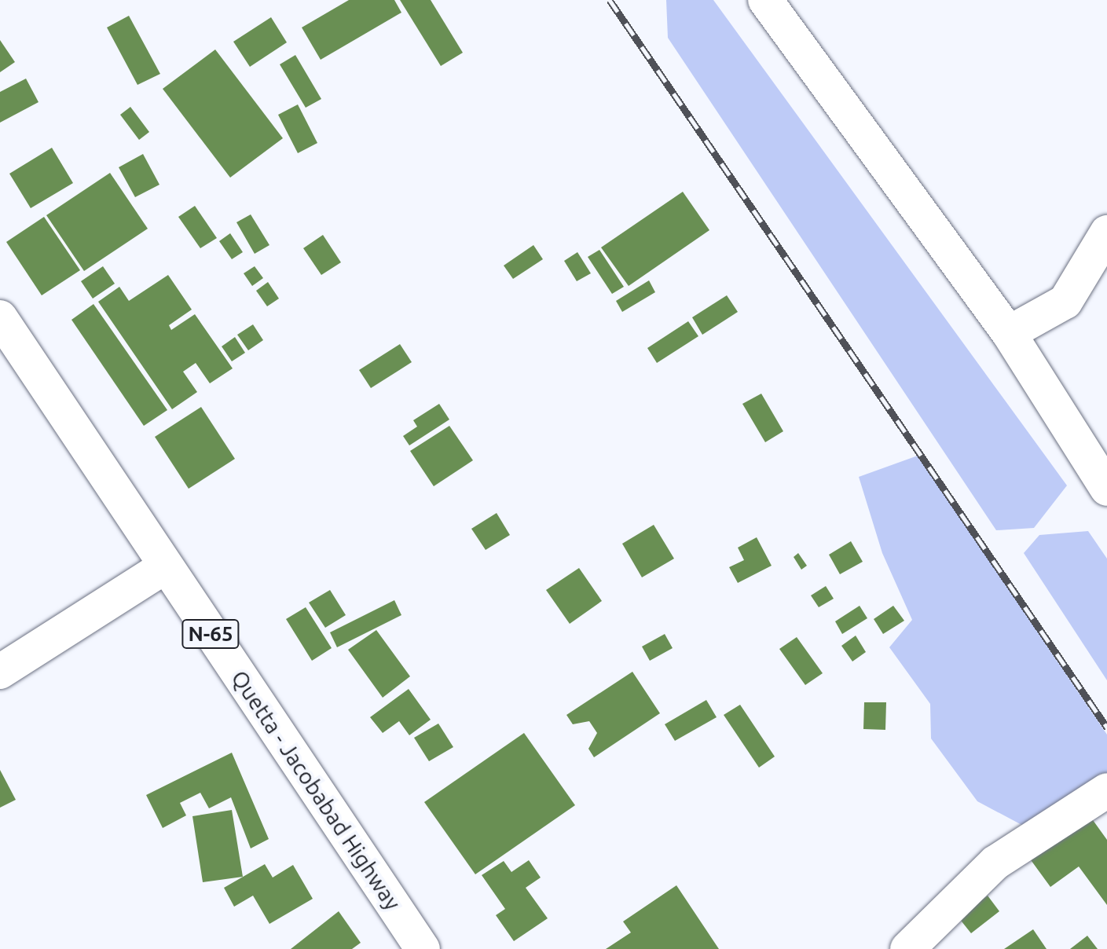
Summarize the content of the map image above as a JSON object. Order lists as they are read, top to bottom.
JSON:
{
  "streets": {
    "main road": ["N-65", "Quetta - Jacobabad Highway"]
  }
}
